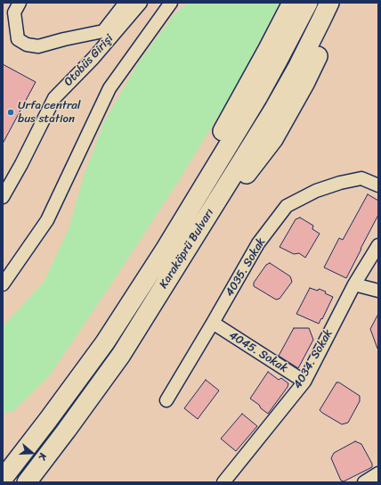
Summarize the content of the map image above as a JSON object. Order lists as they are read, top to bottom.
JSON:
{
  "streets": {
    "highway": ["Karaköprü Bulvarı"],
    "street": [
      "Otobüs Girişi",
      "4035. Sokak",
      "4045. Sokak",
      "4034. Sokak"
    ]
  },
  "crossings": [
    ["4035. Sokak", "4045. Sokak"],
    ["4045. Sokak", "4034. Sokak"]
  ],
  "places": ["Urfa central bus station"],
  "north": "right"
}
